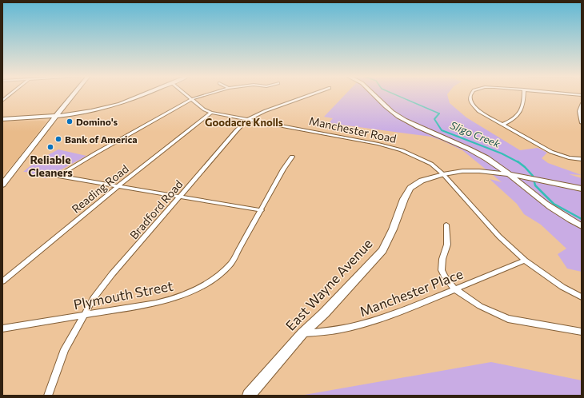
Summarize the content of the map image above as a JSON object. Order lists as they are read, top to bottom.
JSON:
{
  "streets": {
    "street": [
      "Manchester Road",
      "Reading Road",
      "Bradford Road",
      "East Wayne Avenue",
      "Manchester Place",
      "Plymouth Street"
    ]
  },
  "crossings": [
    ["Manchester Road", "Reading Road"],
    ["Manchester Road", "Bradford Road"],
    ["Manchester Road", "East Wayne Avenue"],
    ["Manchester Road", "Manchester Place"],
    ["Bradford Road", "Plymouth Street"],
    ["East Wayne Avenue", "Manchester Place"]
  ],
  "districts": ["Goodacre Knolls"],
  "water": ["Sligo Creek"],
  "places": ["Domino's", "Bank of America", "Reliable Cleaners"]
}
